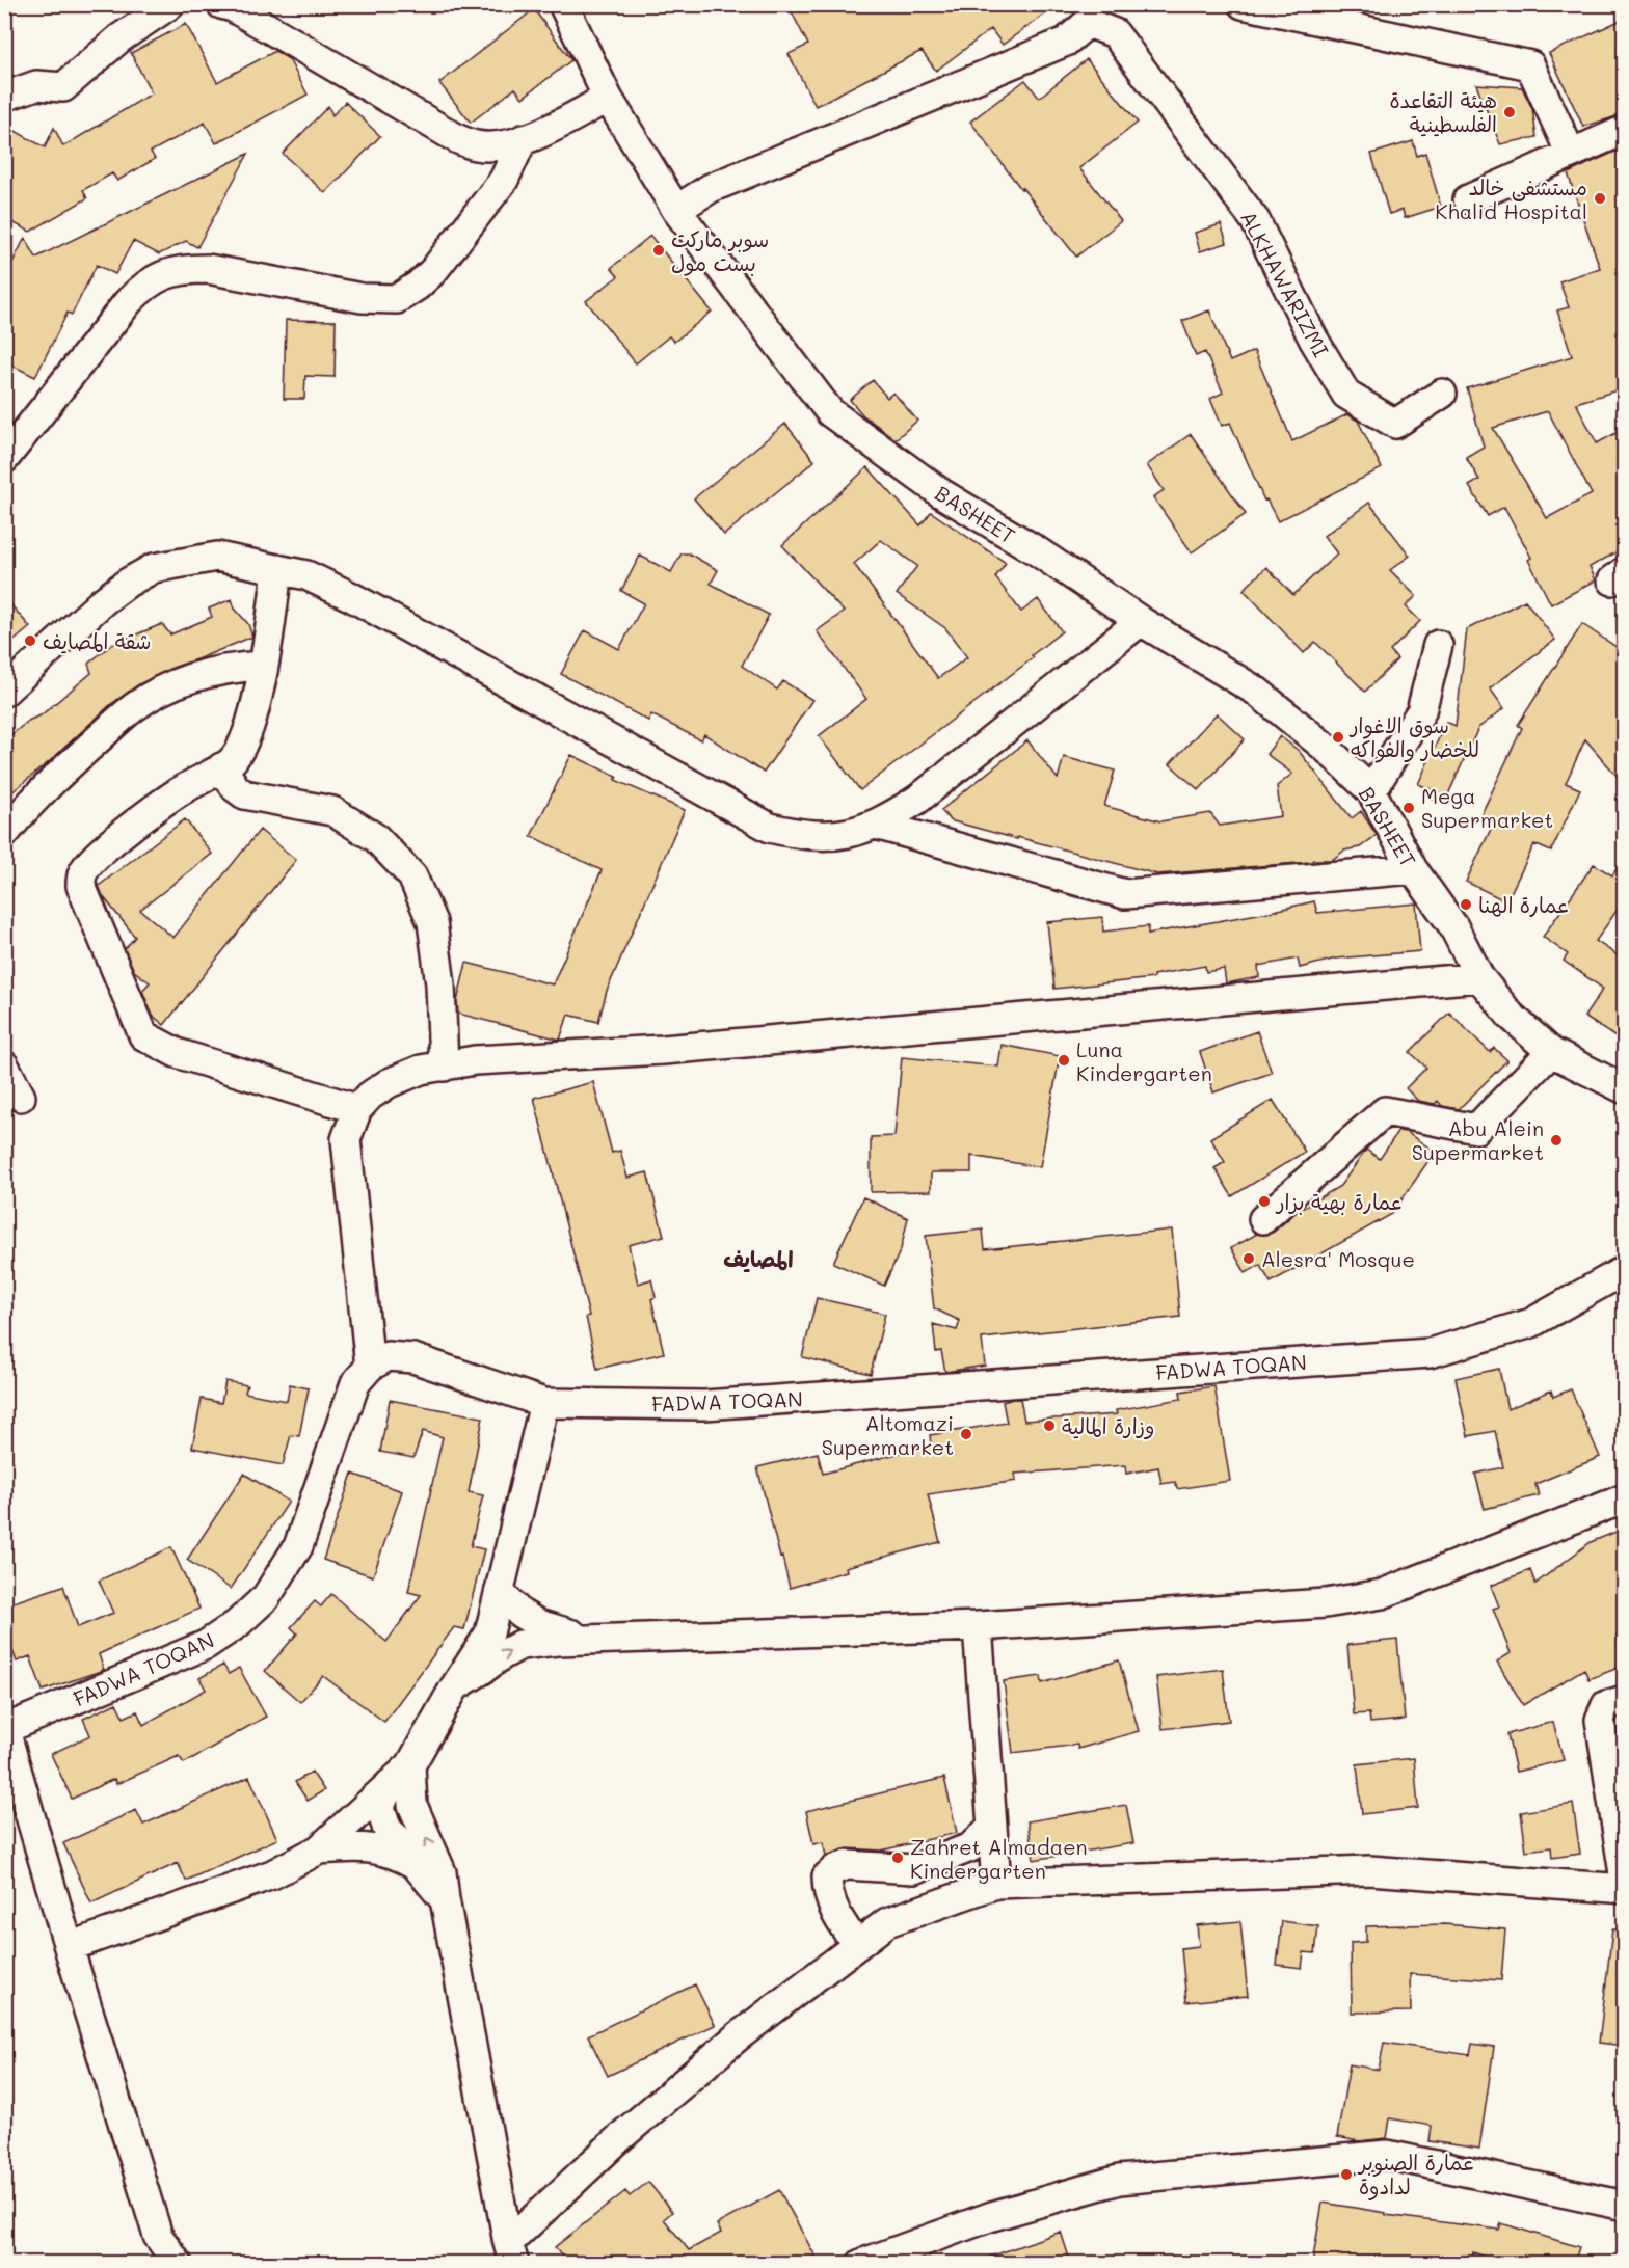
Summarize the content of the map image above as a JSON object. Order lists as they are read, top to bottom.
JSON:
{
  "streets": {
    "street": ["ALKHAWARIZMI", "BASHEET", "FADWA TOQAN"]
  },
  "districts": ["المصايف"],
  "places": [
    "هيئة التقاعدة الفلسطينية",
    "مستشفى خالد Khalid Hospital",
    "سوبر ماركت بست مول",
    "شقة المصايف",
    "سوق الاغوار للخضار والفواكه",
    "Mega Supermarket",
    "عمارة الهنا",
    "Luna Kindergarten",
    "Abu Alein Supermarket",
    "عمارة بهية بزار",
    "Alesra' Mosque",
    "وزارة المالية",
    "Altomazi Supermarket",
    "Zahret Almadaen Kindergarten",
    "عمارة الصنوبر لدادوة"
  ]
}
